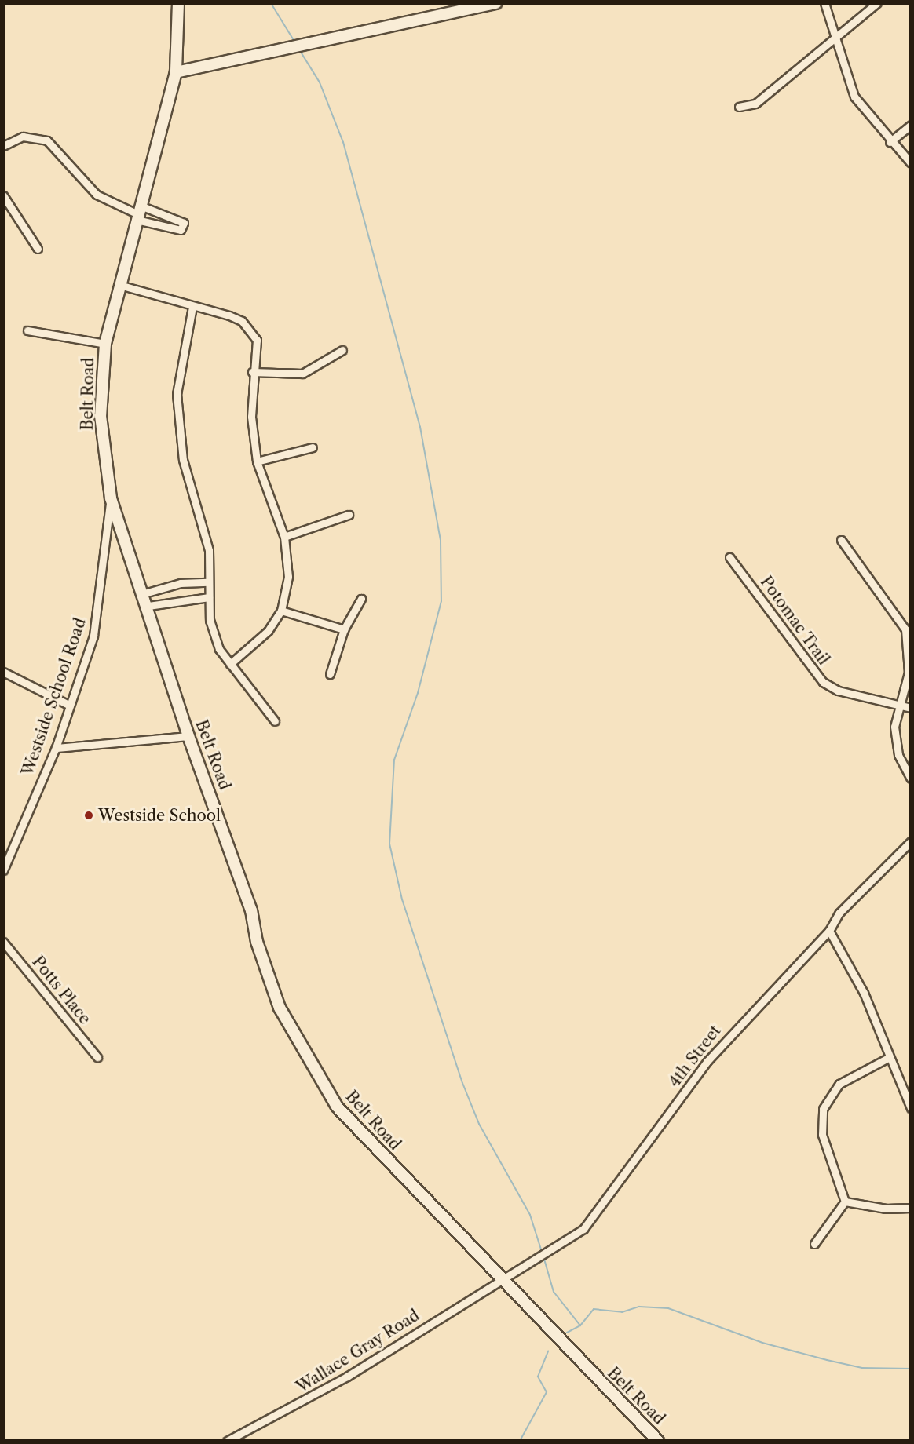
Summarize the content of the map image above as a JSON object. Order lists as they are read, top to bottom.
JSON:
{
  "streets": {
    "street": [
      "Belt Road",
      "Potomac Trail",
      "Westside School Road",
      "Potts Place",
      "4th Street",
      "Wallace Gray Road"
    ]
  },
  "crossings": [
    ["Belt Road", "Westside School Road"],
    ["Belt Road", "4th Street"],
    ["Belt Road", "Wallace Gray Road"],
    ["4th Street", "Wallace Gray Road"]
  ],
  "places": ["Westside School"]
}
